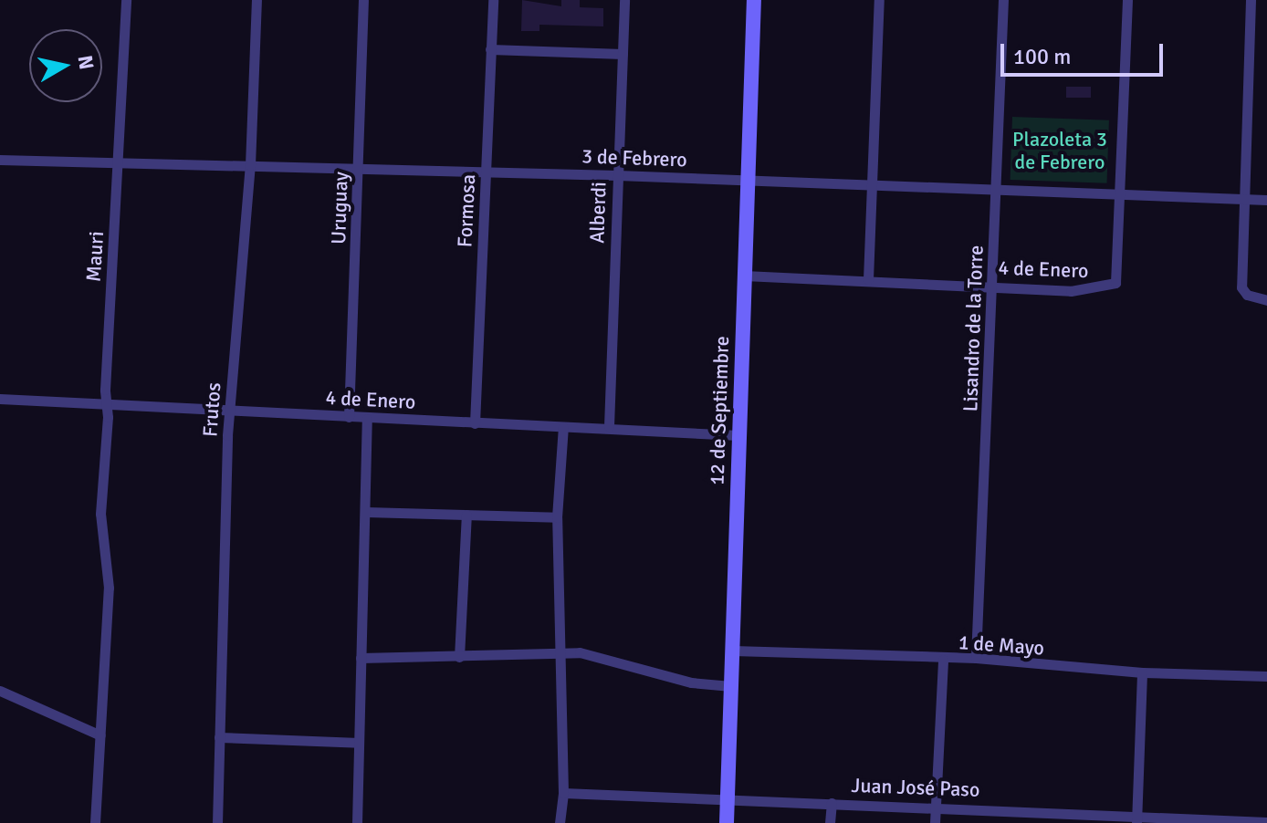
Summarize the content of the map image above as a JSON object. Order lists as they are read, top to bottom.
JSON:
{
  "streets": {
    "street": [
      "3 de Febrero",
      "Uruguay",
      "Formosa",
      "Alberdi",
      "Mauri",
      "4 de Enero",
      "Lisandro de la Torre",
      "Frutos",
      "12 de Septiembre",
      "1 de Mayo",
      "Juan José Paso"
    ]
  },
  "crossings": [
    ["3 de Febrero", "Uruguay"],
    ["3 de Febrero", "Formosa"],
    ["3 de Febrero", "Alberdi"],
    ["3 de Febrero", "Mauri"],
    ["3 de Febrero", "4 de Enero"],
    ["3 de Febrero", "Lisandro de la Torre"],
    ["3 de Febrero", "Frutos"],
    ["3 de Febrero", "12 de Septiembre"],
    ["Uruguay", "4 de Enero"],
    ["Formosa", "4 de Enero"],
    ["Alberdi", "4 de Enero"],
    ["Mauri", "4 de Enero"],
    ["4 de Enero", "Lisandro de la Torre"],
    ["4 de Enero", "Frutos"],
    ["4 de Enero", "12 de Septiembre"],
    ["Lisandro de la Torre", "1 de Mayo"],
    ["12 de Septiembre", "1 de Mayo"],
    ["12 de Septiembre", "Juan José Paso"]
  ],
  "parks": ["Plazoleta 3 de Febrero"],
  "scale_bar": "100 m",
  "north": "right"
}
